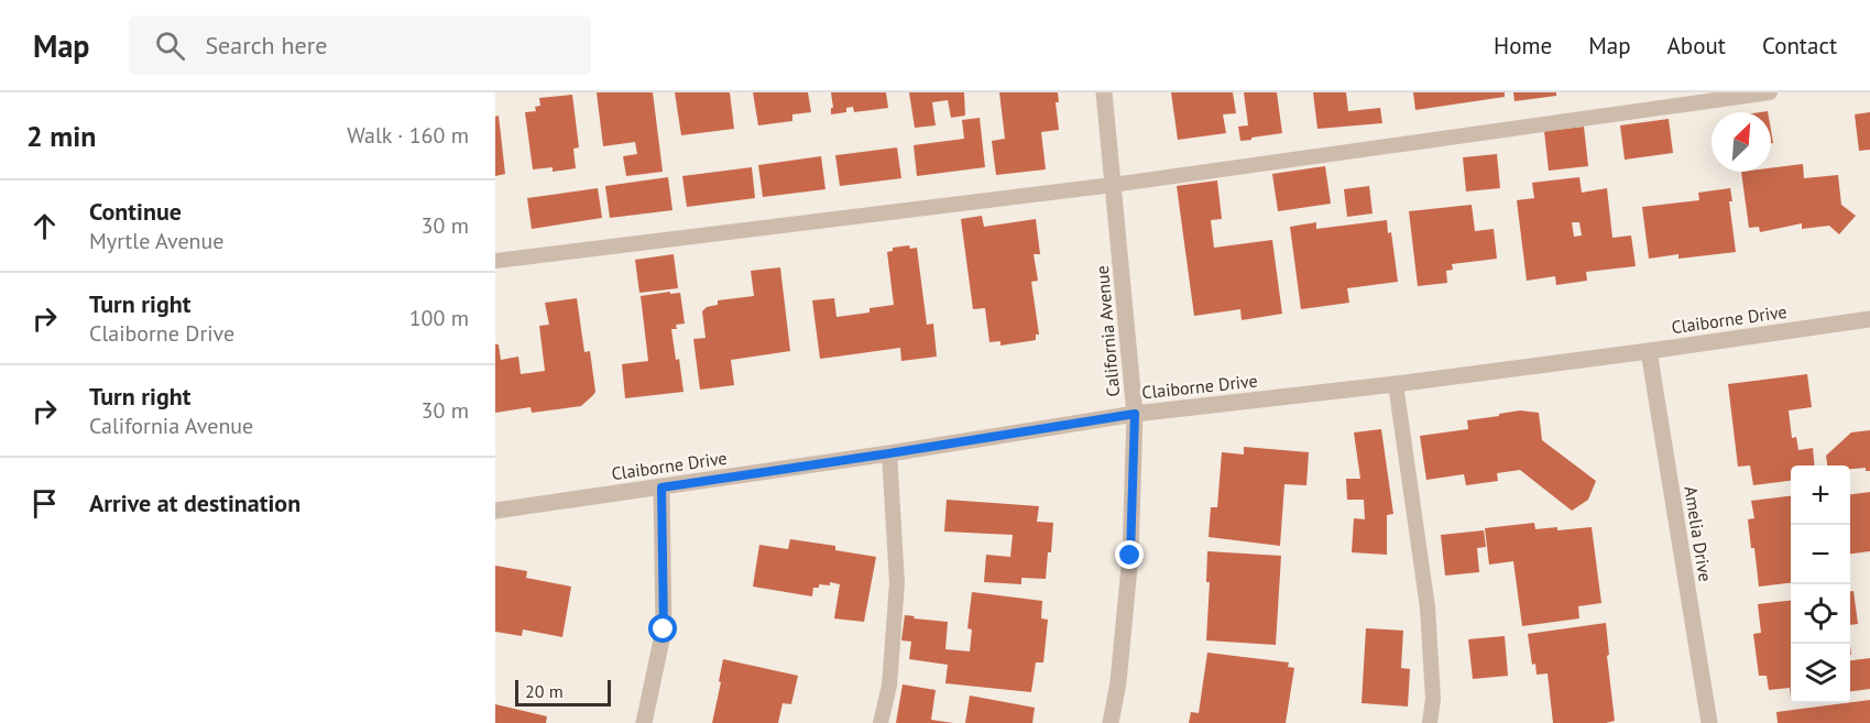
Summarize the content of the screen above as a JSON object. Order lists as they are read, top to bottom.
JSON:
{
  "streets": {
    "street": ["Claiborne Drive", "California Avenue", "Amelia Drive"]
  },
  "crossings": [
    ["Claiborne Drive", "California Avenue"],
    ["Claiborne Drive", "Amelia Drive"]
  ],
  "scale_bar": "20 m",
  "north": "top right",
  "page": {
    "header": "Map",
    "search": "Search here",
    "nav": [
      "Home",
      "Map",
      "About",
      "Contact"
    ],
    "heading": ["2 min", "Walk · 160 m"],
    "list": [
      ["Continue", "Myrtle Avenue", "30 m"],
      ["Turn right", "Claiborne Drive", "100 m"],
      ["Turn right", "California Avenue", "30 m"],
      "Arrive at destination"
    ],
    "map_buttons": ["+", "−"],
    "scale": "20 m"
  }
}
